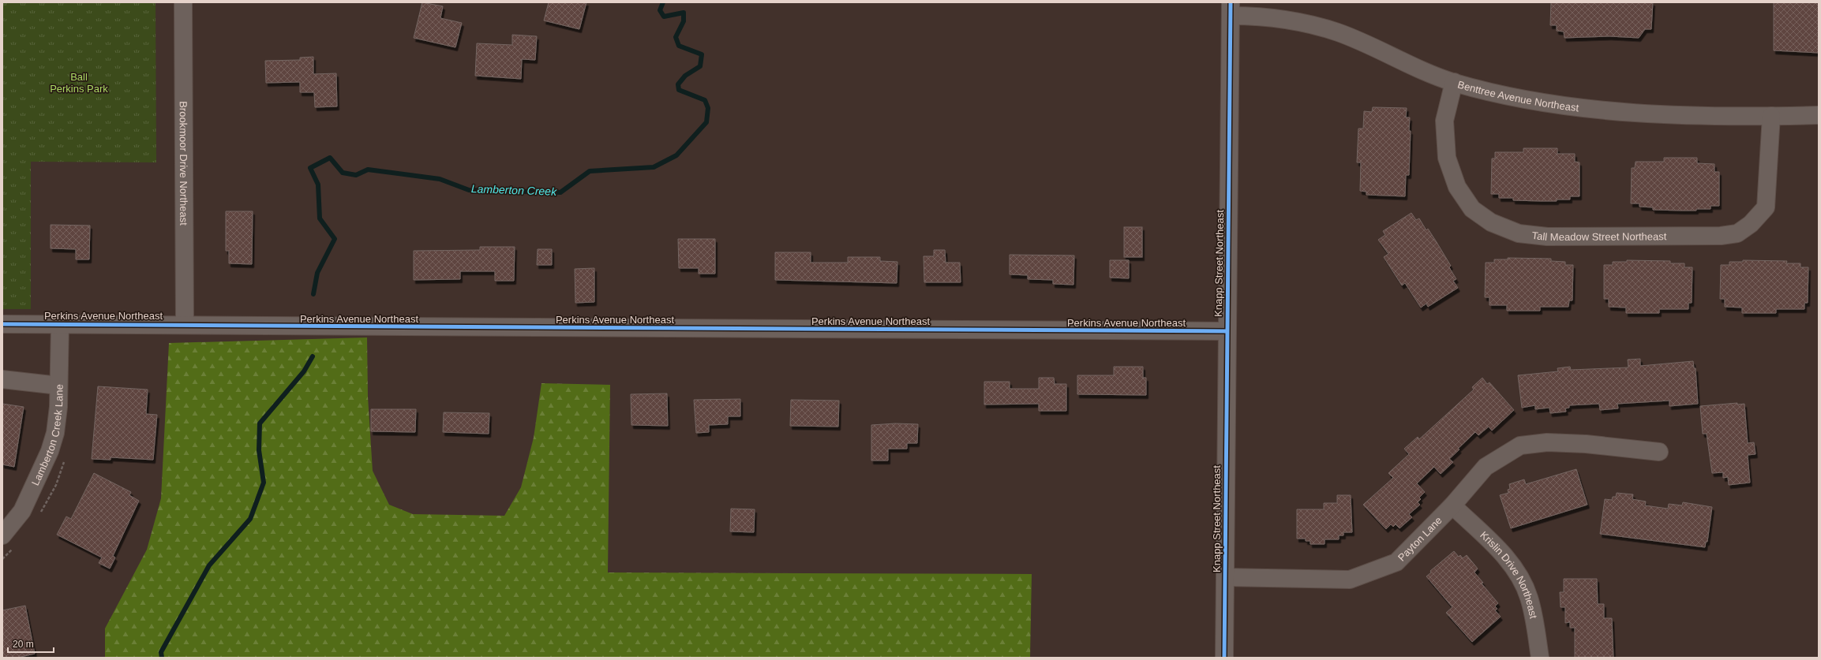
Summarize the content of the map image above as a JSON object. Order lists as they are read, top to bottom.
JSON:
{
  "streets": {
    "street": [
      "Benttree Avenue Northeast",
      "Brookmoor Drive Northeast",
      "Tall Meadow Street Northeast",
      "Knapp Street Northeast",
      "Perkins Avenue Northeast",
      "Lamberton Creek Lane",
      "Payton Lane",
      "Krislin Drive Northeast"
    ]
  },
  "crossings": [
    ["Benttree Avenue Northeast", "Tall Meadow Street Northeast"],
    ["Benttree Avenue Northeast", "Knapp Street Northeast"],
    ["Brookmoor Drive Northeast", "Perkins Avenue Northeast"],
    ["Knapp Street Northeast", "Perkins Avenue Northeast"],
    ["Knapp Street Northeast", "Payton Lane"],
    ["Perkins Avenue Northeast", "Lamberton Creek Lane"],
    ["Payton Lane", "Krislin Drive Northeast"]
  ],
  "water": ["Lamberton Creek"],
  "parks": ["Ball Perkins Park"],
  "scale_bar": "20 m"
}
